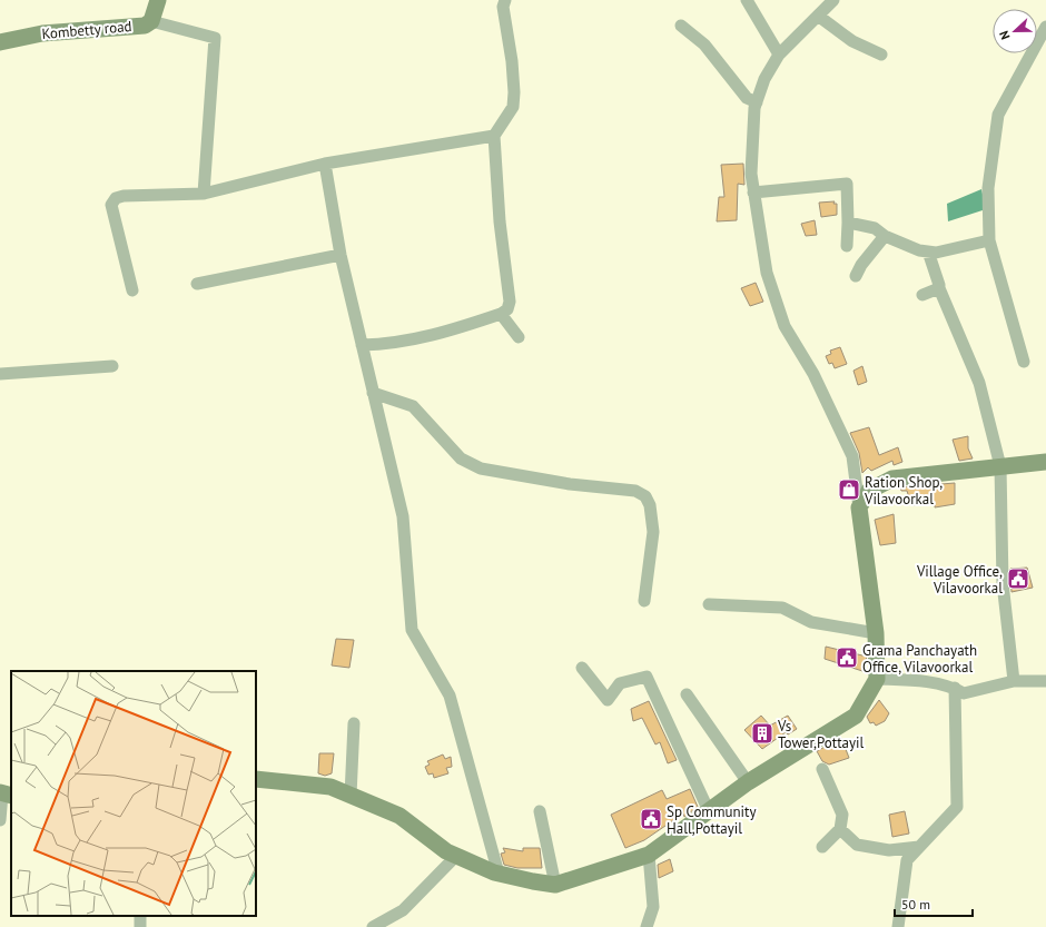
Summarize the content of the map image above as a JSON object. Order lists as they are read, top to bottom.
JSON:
{
  "streets": {
    "street": ["Kombetty road"]
  },
  "places": {
    "shop": ["Ration Shop, Vilavoorkal"],
    "public building": ["Village Office, Vilavoorkal", "Grama Panchayath Office, Vilavoorkal", "Sp Community Hall,Pottayil"],
    "building": ["Vs Tower,Pottayil"]
  },
  "scale_bar": "50 m",
  "north": "left"
}
